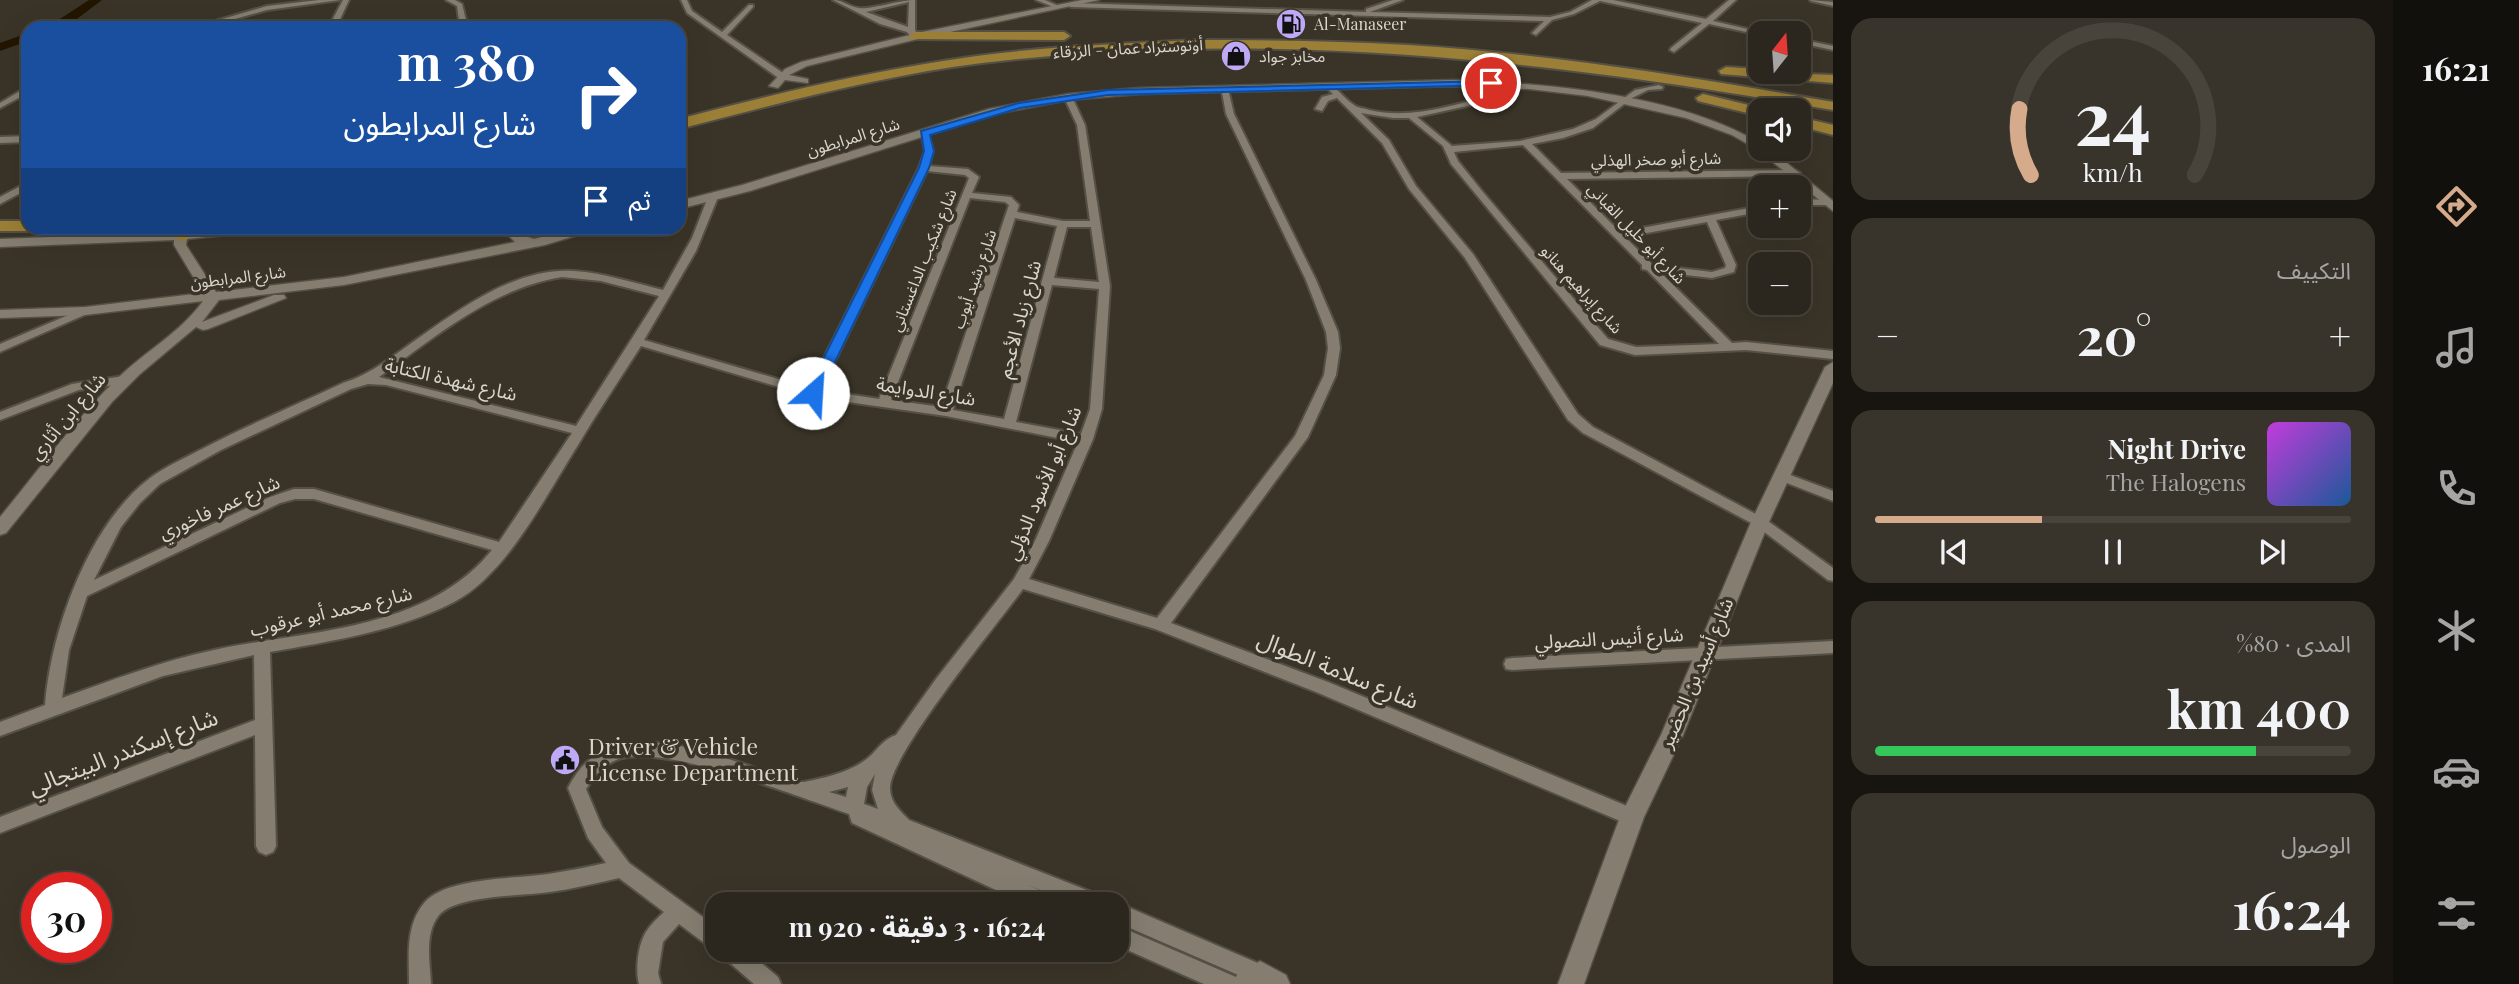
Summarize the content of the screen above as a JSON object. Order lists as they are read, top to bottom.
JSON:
{
  "streets": {
    "highway": ["أوتوستراد عمان - الزرقاء"],
    "street": [
      "شارع المرابطون",
      "شارع أبو صخر الهذلي",
      "شارع أبو خليل القباني",
      "شارع شكيب الداغستاني",
      "شارع رشيد أيوب",
      "شارع إبراهيم هنانو",
      "شارع زياد الأعجم",
      "شارع شهدة الكتابة",
      "شارع الدوايمة",
      "شارع ابن أثاري",
      "شارع أبو الأسود الدؤلي",
      "شارع عمر فاخوري",
      "شارع محمد أبو عرقوب",
      "شارع أنيس النصولي",
      "شارع سلامة الطوال",
      "شارع أسيد بن الحضير",
      "شارع إسكندر البيتجالي"
    ]
  },
  "crossings": [
    ["شارع المرابطون", "شارع شكيب الداغستاني"],
    ["شارع المرابطون", "شارع ابن أثاري"],
    ["شارع المرابطون", "شارع أبو الأسود الدؤلي"],
    ["شارع المرابطون", "شارع محمد أبو عرقوب"],
    ["شارع أبو صخر الهذلي", "شارع أبو خليل القباني"],
    ["شارع أبو خليل القباني", "شارع إبراهيم هنانو"],
    ["شارع شكيب الداغستاني", "شارع رشيد أيوب"],
    ["شارع شكيب الداغستاني", "شارع الدوايمة"],
    ["شارع رشيد أيوب", "شارع الدوايمة"],
    ["شارع زياد الأعجم", "شارع الدوايمة"],
    ["شارع شهدة الكتابة", "شارع عمر فاخوري"],
    ["شارع شهدة الكتابة", "شارع محمد أبو عرقوب"],
    ["شارع الدوايمة", "شارع أبو الأسود الدؤلي"],
    ["شارع الدوايمة", "شارع محمد أبو عرقوب"],
    ["شارع أبو الأسود الدؤلي", "شارع سلامة الطوال"],
    ["شارع عمر فاخوري", "شارع محمد أبو عرقوب"],
    ["شارع أنيس النصولي", "شارع أسيد بن الحضير"],
    ["شارع سلامة الطوال", "شارع أسيد بن الحضير"]
  ],
  "places": {
    "fuel station": ["Al-Manaseer"],
    "shop": ["مخابز جواد"],
    "public building": ["Driver & Vehicle License Department"]
  },
  "north": "top",
  "page": {
    "tabs": "16:21",
    "map_buttons": ["+", "−"],
    "turn": ["380 m", "شارع المرابطون"],
    "then": "ثم",
    "tile": [
      "التكييف",
      ["المدى · 80%", "400 km"],
      ["الوصول", "16:24"]
    ],
    "heat": ["−", "20°", "+"],
    "song": ["Night Drive", "The Halogens"],
    "limit": "30",
    "trip": "16:24 · 3 دقيقة · 920 m",
    "gauge": ["24", "km/h"]
  }
}
